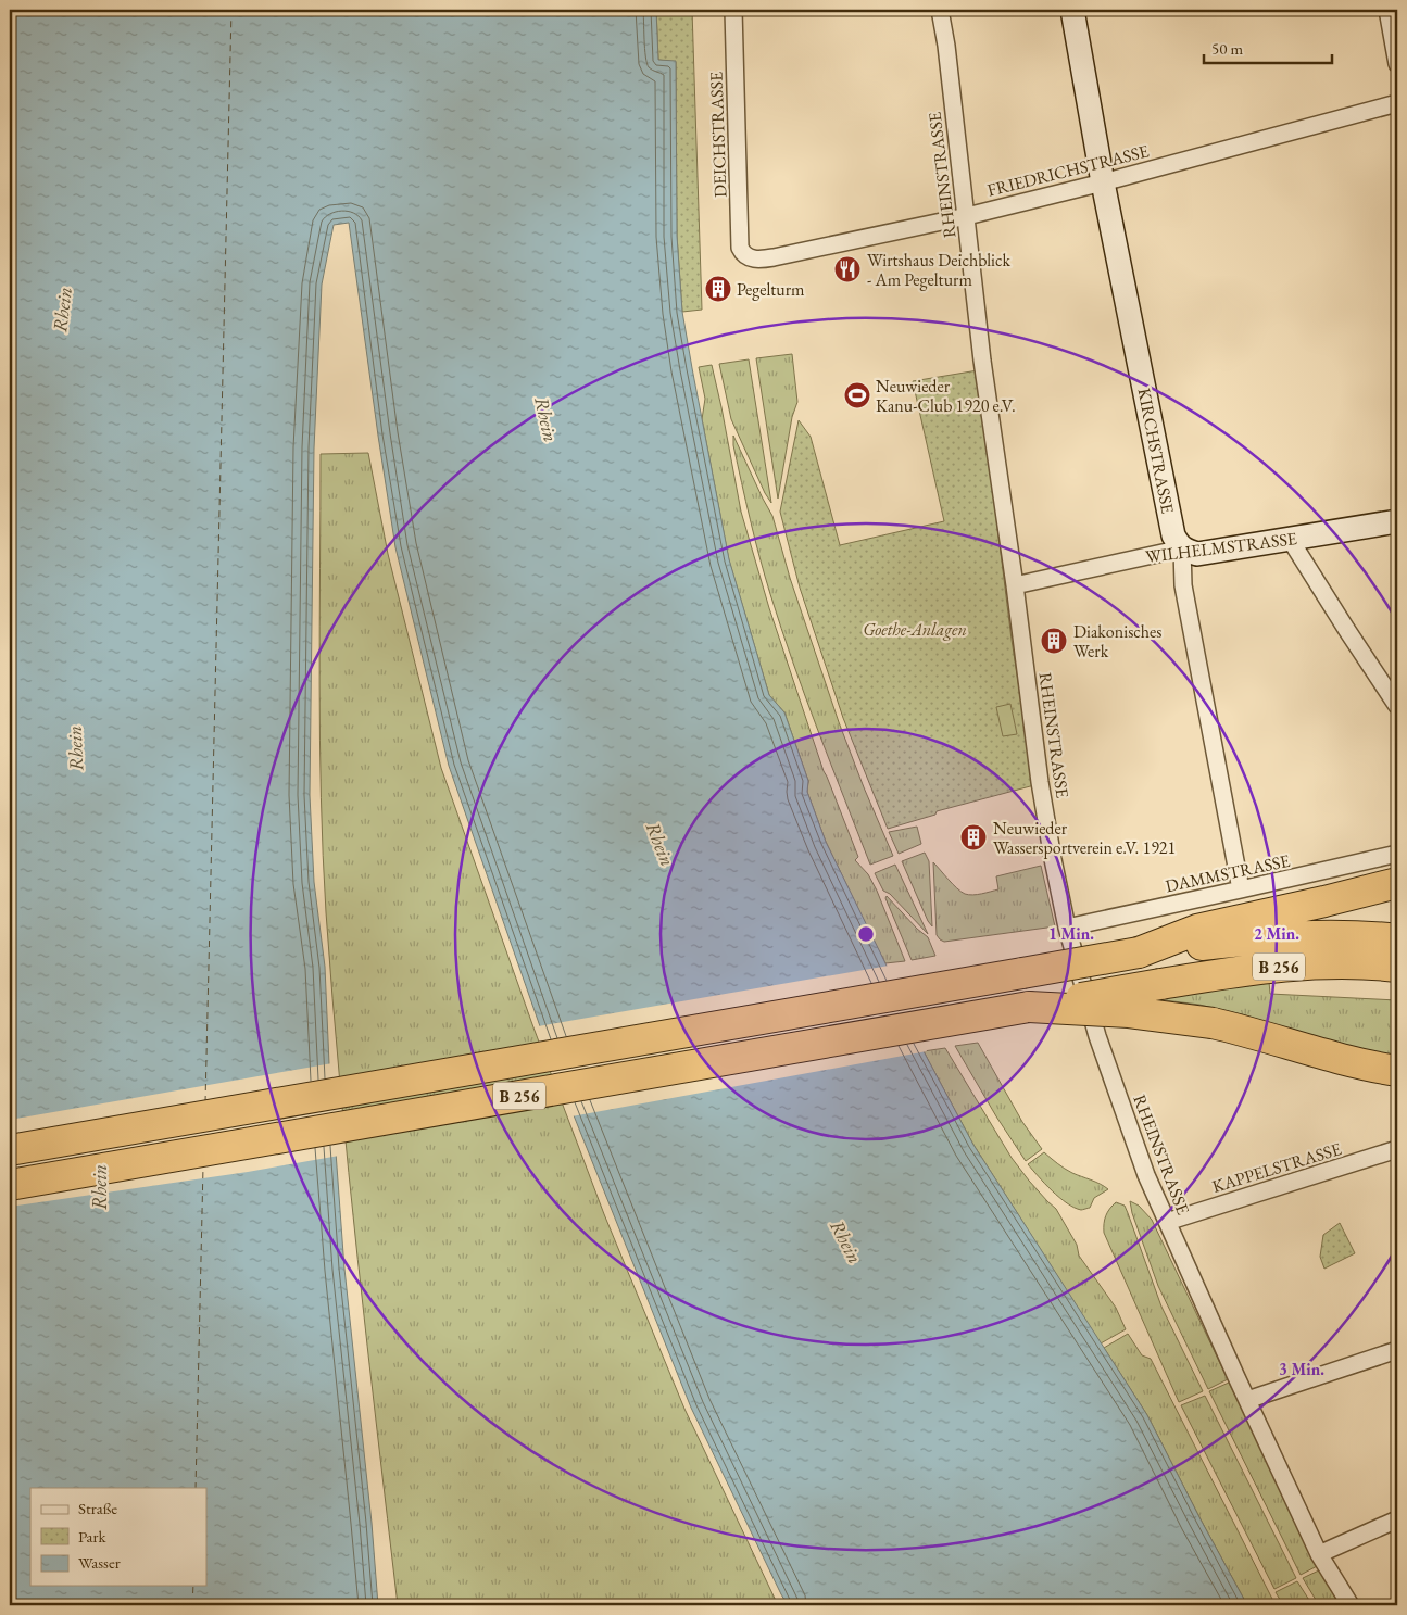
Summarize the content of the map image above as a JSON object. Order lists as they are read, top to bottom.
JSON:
{
  "streets": {
    "highway": ["B 256"],
    "street": [
      "DEICHSTRASSE",
      "FRIEDRICHSTRASSE",
      "RHEINSTRASSE",
      "KIRCHSTRASSE",
      "WILHELMSTRASSE",
      "DAMMSTRASSE",
      "KAPPELSTRASSE"
    ]
  },
  "crossings": [
    ["DEICHSTRASSE", "FRIEDRICHSTRASSE"],
    ["FRIEDRICHSTRASSE", "RHEINSTRASSE"],
    ["FRIEDRICHSTRASSE", "KIRCHSTRASSE"],
    ["RHEINSTRASSE", "WILHELMSTRASSE"],
    ["RHEINSTRASSE", "DAMMSTRASSE"],
    ["RHEINSTRASSE", "KAPPELSTRASSE"],
    ["KIRCHSTRASSE", "WILHELMSTRASSE"],
    ["KIRCHSTRASSE", "DAMMSTRASSE"]
  ],
  "water": ["Rhein"],
  "parks": ["Goethe-Anlagen"],
  "places": {
    "restaurant": ["Wirtshaus Deichblick - Am Pegelturm"],
    "building": ["Pegelturm", "Diakonisches Werk", "Neuwieder Wassersportverein e.V. 1921"],
    "sports": ["Neuwieder Kanu-Club 1920 e.V."]
  },
  "legend": ["Straße", "Park", "Wasser"],
  "scale_bar": "50 m",
  "rings": ["1 Min.", "2 Min.", "3 Min."]
}
